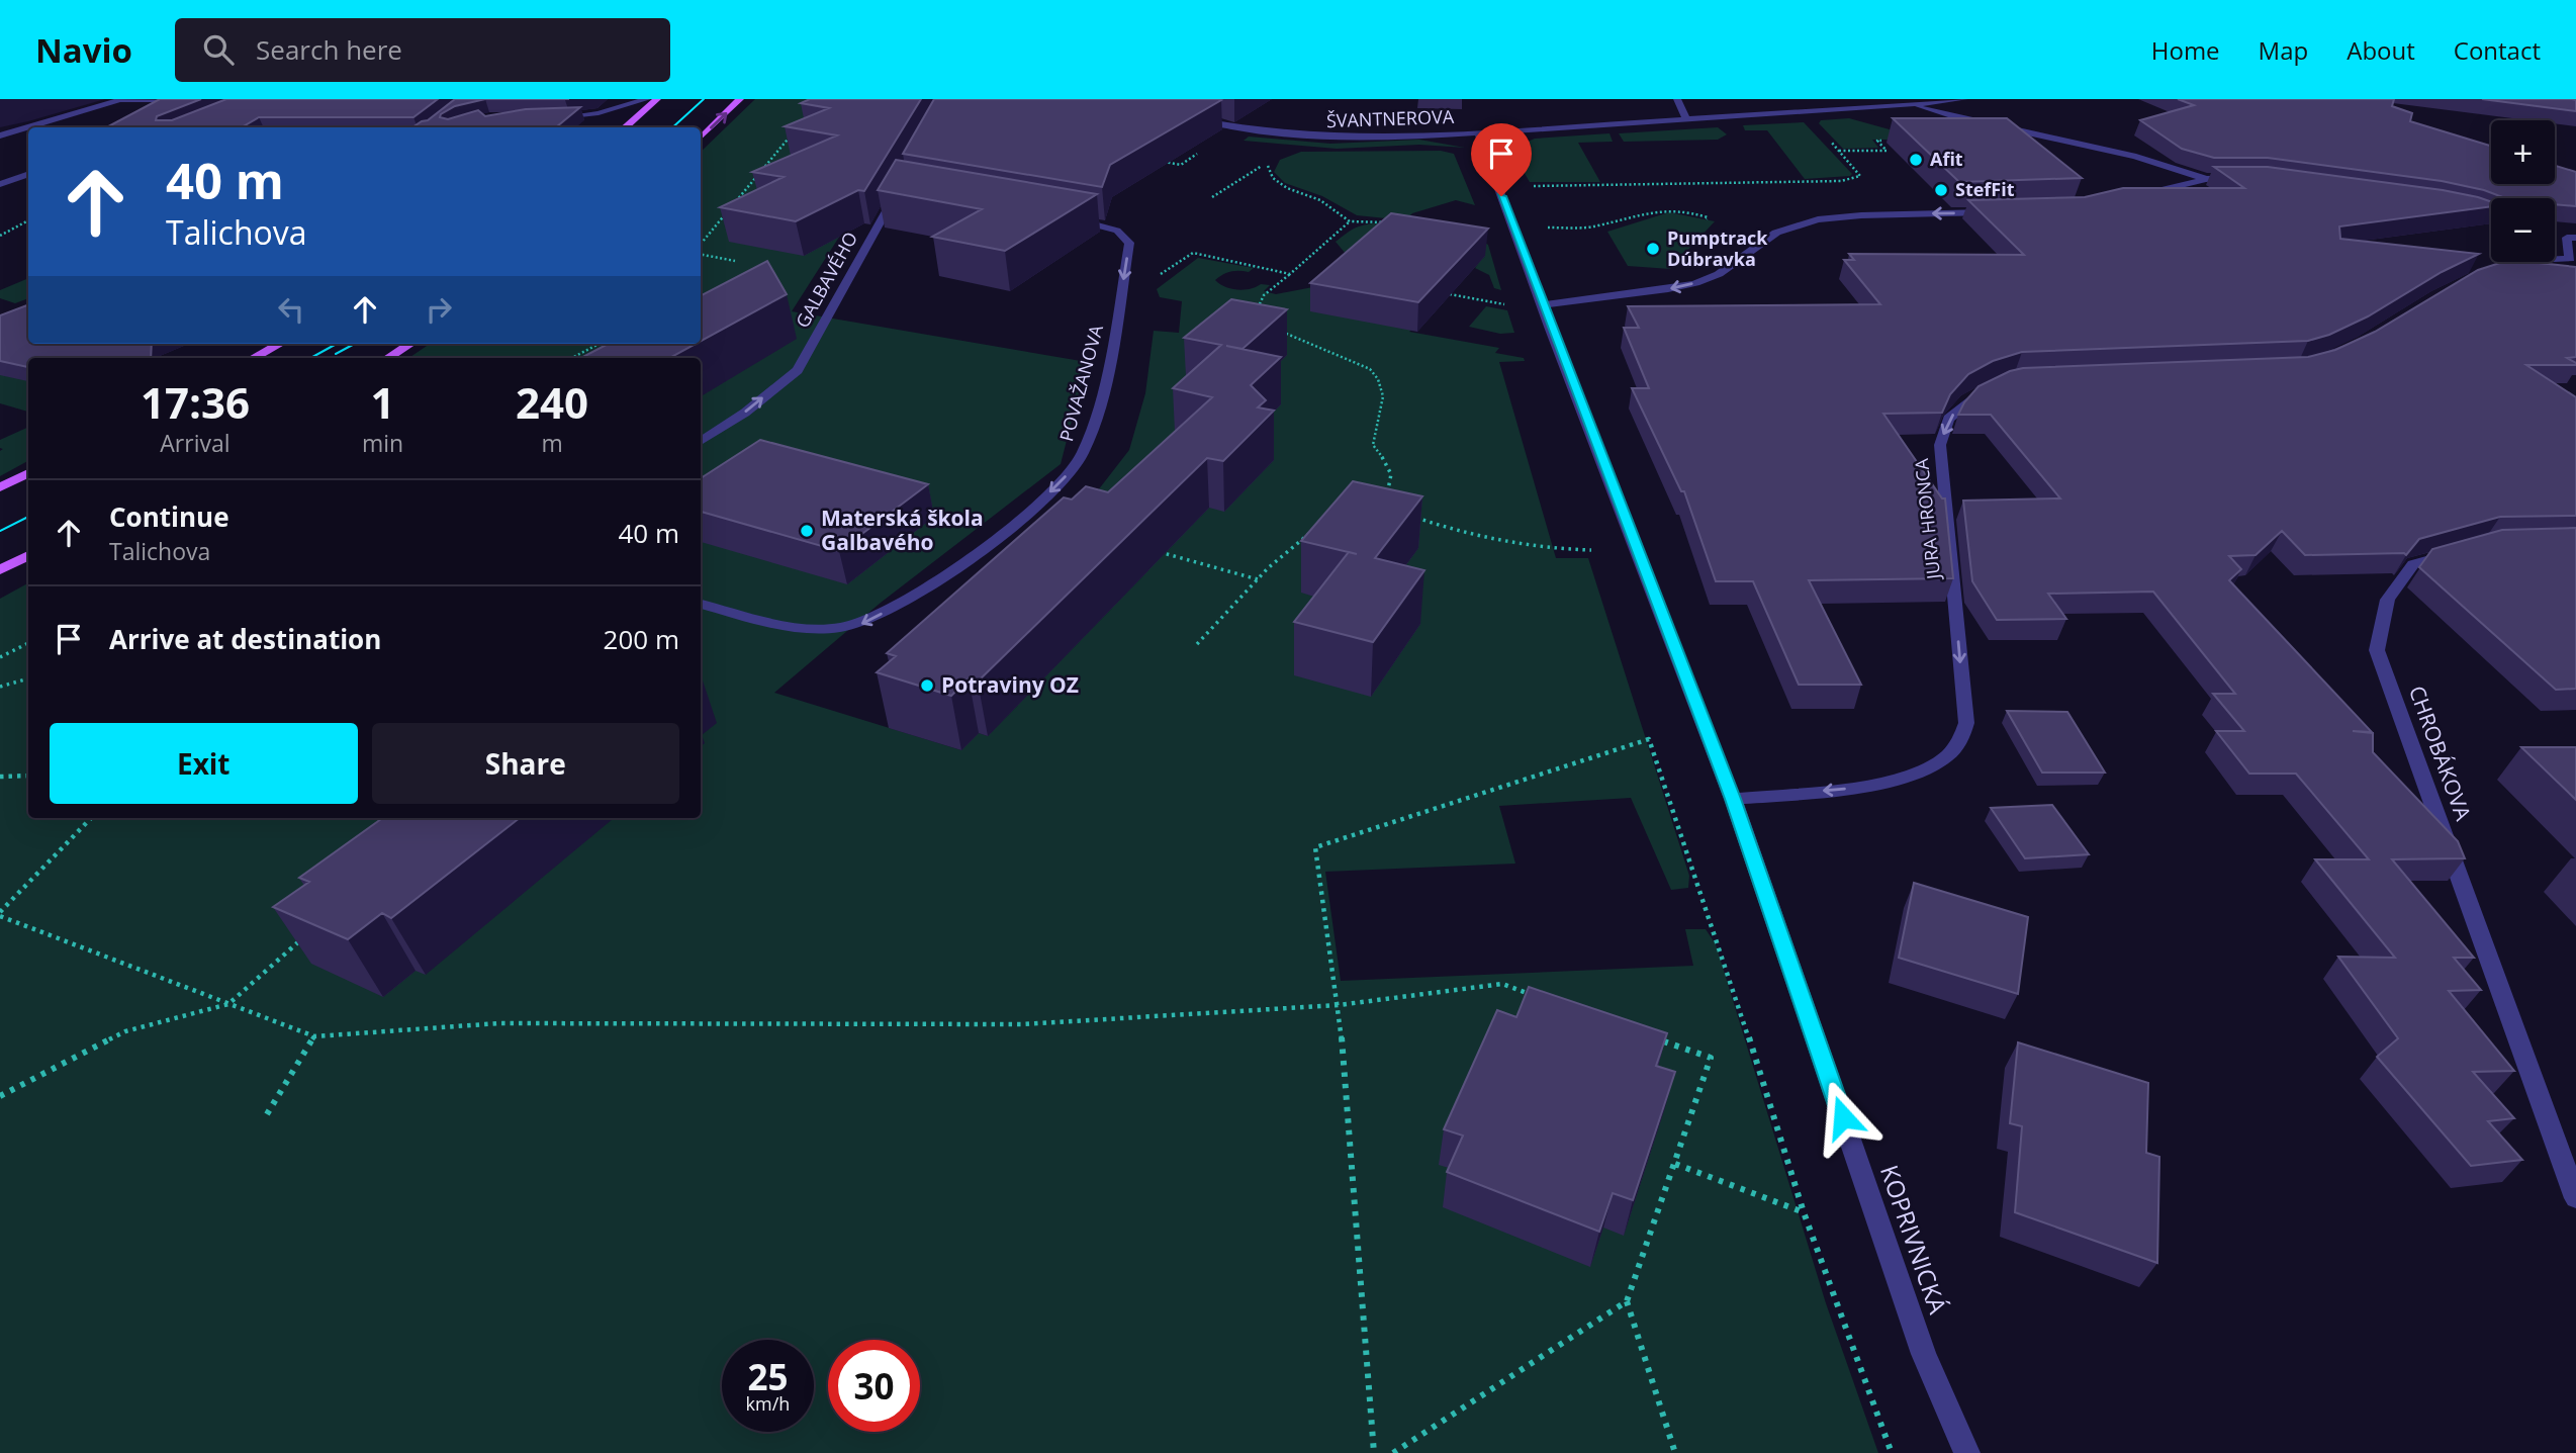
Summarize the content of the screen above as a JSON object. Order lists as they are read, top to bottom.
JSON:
{
  "streets": {
    "street": [
      "ŠVANTNEROVA",
      "GALBAVÉHO",
      "POVAŽANOVA",
      "JURA HRONCA",
      "CHROBÁKOVA",
      "KOPRIVNICKÁ"
    ]
  },
  "crossings": [
    ["ŠVANTNEROVA", "KOPRIVNICKÁ"],
    ["JURA HRONCA", "KOPRIVNICKÁ"]
  ],
  "one_way": ["GALBAVÉHO"],
  "places": [
    "Afit",
    "StefFit",
    "Pumptrack Dúbravka",
    "Materská škola Galbavého",
    "Potraviny OZ"
  ],
  "page": {
    "header": "Navio",
    "search": "Search here",
    "nav": [
      "Home",
      "Map",
      "About",
      "Contact"
    ],
    "map_buttons": ["+", "−"],
    "turn": ["40 m", "Talichova"],
    "eta": [
      "17:36",
      "Arrival",
      "1",
      "min",
      "240",
      "m"
    ],
    "list": [
      {
        "name": "Continue",
        "note": "Talichova",
        "value": "40 m"
      },
      {
        "name": "Arrive at destination",
        "value": "200 m"
      }
    ],
    "buttons": ["Exit", "Share"],
    "speed": "25 km/h",
    "limit": "30"
  }
}
